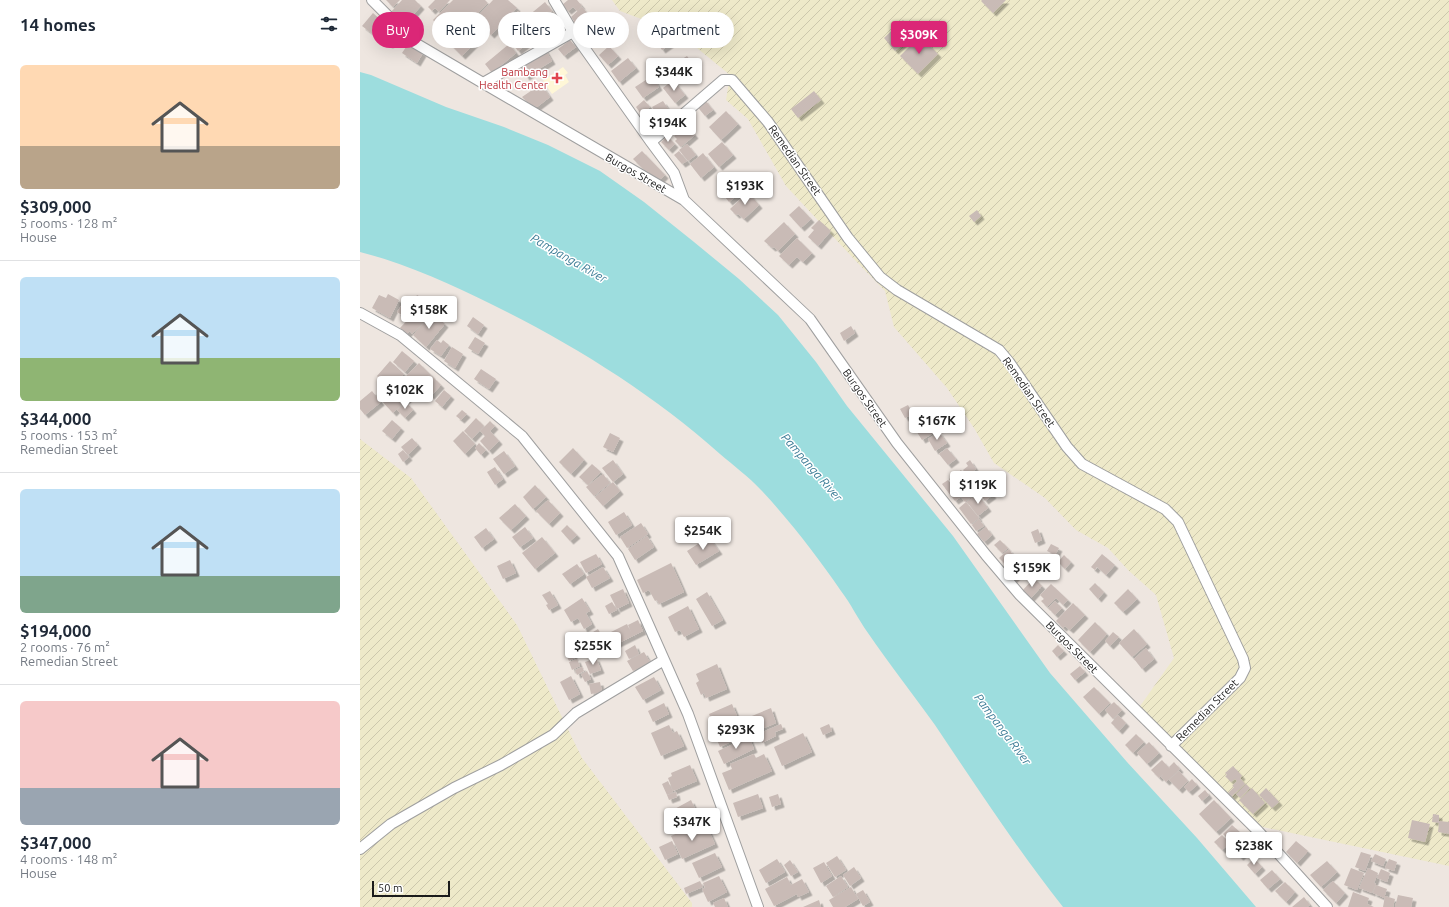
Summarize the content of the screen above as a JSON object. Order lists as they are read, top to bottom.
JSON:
{
  "streets": {
    "street": ["Remedian Street", "Burgos Street"]
  },
  "crossings": [
    ["Remedian Street", "Burgos Street"]
  ],
  "water": ["Pampanga River"],
  "places": {
    "health": ["Bambang Health Center"]
  },
  "scale_bar": "50 m",
  "page": {
    "heading": "14 homes",
    "chip": [
      "Buy",
      "Rent",
      "Filters",
      "New",
      "Apartment"
    ],
    "price": [
      "$309K",
      "$344K",
      "$194K",
      "$193K",
      "$158K",
      "$102K",
      "$167K",
      "$119K",
      "$254K",
      "$159K",
      "$255K",
      "$293K",
      "$347K",
      "$238K"
    ],
    "list": [
      {
        "name": "$309,000",
        "note": "5 rooms · 128 m² · House"
      },
      {
        "name": "$344,000",
        "note": "5 rooms · 153 m² · Remedian Street"
      },
      {
        "name": "$194,000",
        "note": "2 rooms · 76 m² · Remedian Street"
      },
      {
        "name": "$347,000",
        "note": "4 rooms · 148 m² · House"
      }
    ],
    "scale": "50 m"
  }
}
